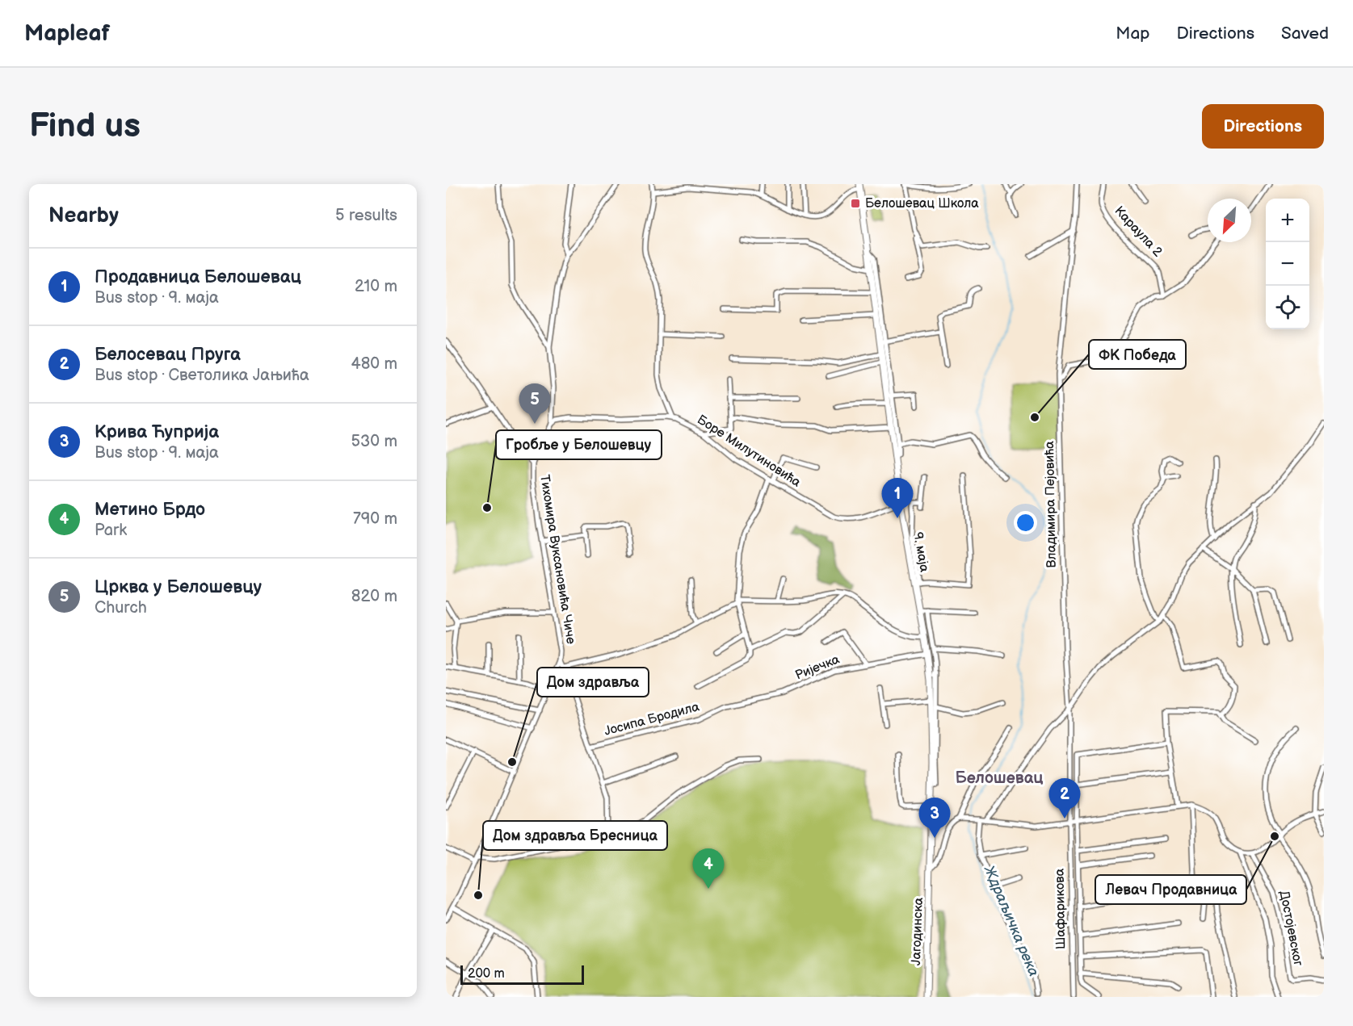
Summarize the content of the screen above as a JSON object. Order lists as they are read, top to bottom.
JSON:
{
  "streets": {
    "main road": ["9. маја", "Јагодинска"],
    "street": [
      "Караула 2",
      "Боре Милутиновића",
      "Владимира Пејовића",
      "Тихомира Вуксановића Чиче",
      "Ријечка",
      "Јосипа Бродила",
      "Шафарикова",
      "Достојевског"
    ]
  },
  "crossings": [
    ["Боре Милутиновића", "9. маја"],
    ["Боре Милутиновића", "Тихомира Вуксановића Чиче"],
    ["Владимира Пејовића", "Шафарикова"],
    ["9. маја", "Ријечка"],
    ["9. маја", "Јагодинска"],
    ["Тихомира Вуксановића Чиче", "Јосипа Бродила"],
    ["Ријечка", "Јосипа Бродила"]
  ],
  "districts": ["Белошевац"],
  "water": ["Ждраљичка река"],
  "places": {
    "transit": ["Белошевац Школа"],
    "other": [
      "ФК Победа",
      "Гробље у Белошевцу",
      "Дом здравља",
      "Левач Продавница",
      "Дом здравља Бресница"
    ]
  },
  "scale_bar": "200 m",
  "north": "bottom left",
  "page": {
    "header": "Mapleaf",
    "nav": ["Map", "Directions", "Saved"],
    "buttons": "Directions",
    "title": "Find us",
    "heading": ["Nearby", "5 results"],
    "map_buttons": ["+", "−"],
    "list": [
      {
        "mark": "1",
        "name": "Продавница Белошевац",
        "note": "Bus stop · 9. маја",
        "value": "210 m"
      },
      {
        "mark": "2",
        "name": "Белосевац Пруга",
        "note": "Bus stop · Светолика Јањића",
        "value": "480 m"
      },
      {
        "mark": "3",
        "name": "Крива Ћуприја",
        "note": "Bus stop · 9. маја",
        "value": "530 m"
      },
      {
        "mark": "4",
        "name": "Метино Брдо",
        "note": "Park",
        "value": "790 m"
      },
      {
        "mark": "5",
        "name": "Црква у Белошевцу",
        "note": "Church",
        "value": "820 m"
      }
    ],
    "pins": [
      "5",
      "1",
      "2",
      "3",
      "4"
    ],
    "scale": "200 m"
  }
}
